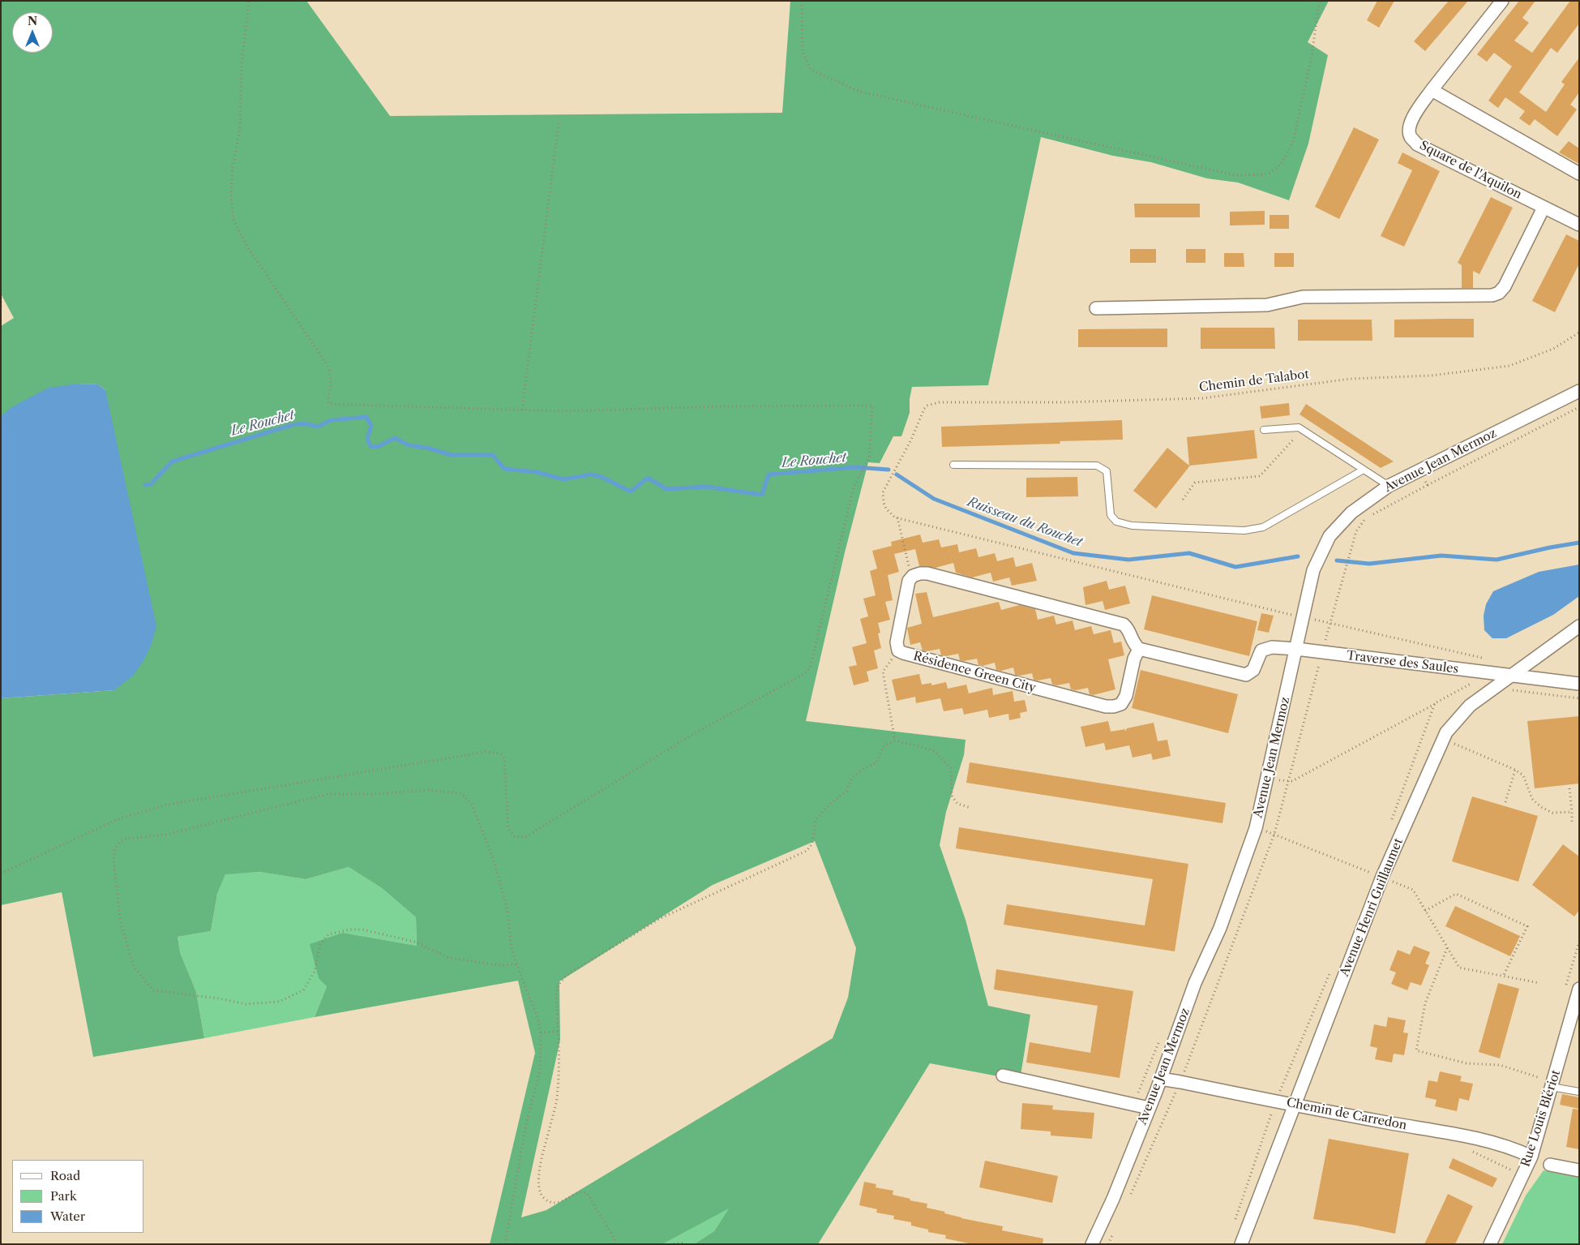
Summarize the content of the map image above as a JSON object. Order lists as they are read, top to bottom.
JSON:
{
  "streets": {
    "street": [
      "Square de l'Aquilon",
      "Avenue Jean Mermoz",
      "Traverse des Saules",
      "Résidence Green City",
      "Avenue Henri Guillaumet",
      "Chemin de Carredon",
      "Rue Louis Blériot"
    ],
    "path": ["Chemin de Talabot"]
  },
  "crossings": [
    ["Avenue Jean Mermoz", "Traverse des Saules"],
    ["Avenue Jean Mermoz", "Chemin de Carredon"],
    ["Traverse des Saules", "Avenue Henri Guillaumet"],
    ["Avenue Henri Guillaumet", "Chemin de Carredon"],
    ["Chemin de Carredon", "Rue Louis Blériot"]
  ],
  "water": ["Le Rouchet", "Ruisseau du Rouchet"],
  "legend": ["Road", "Park", "Water"],
  "north": "top"
}
